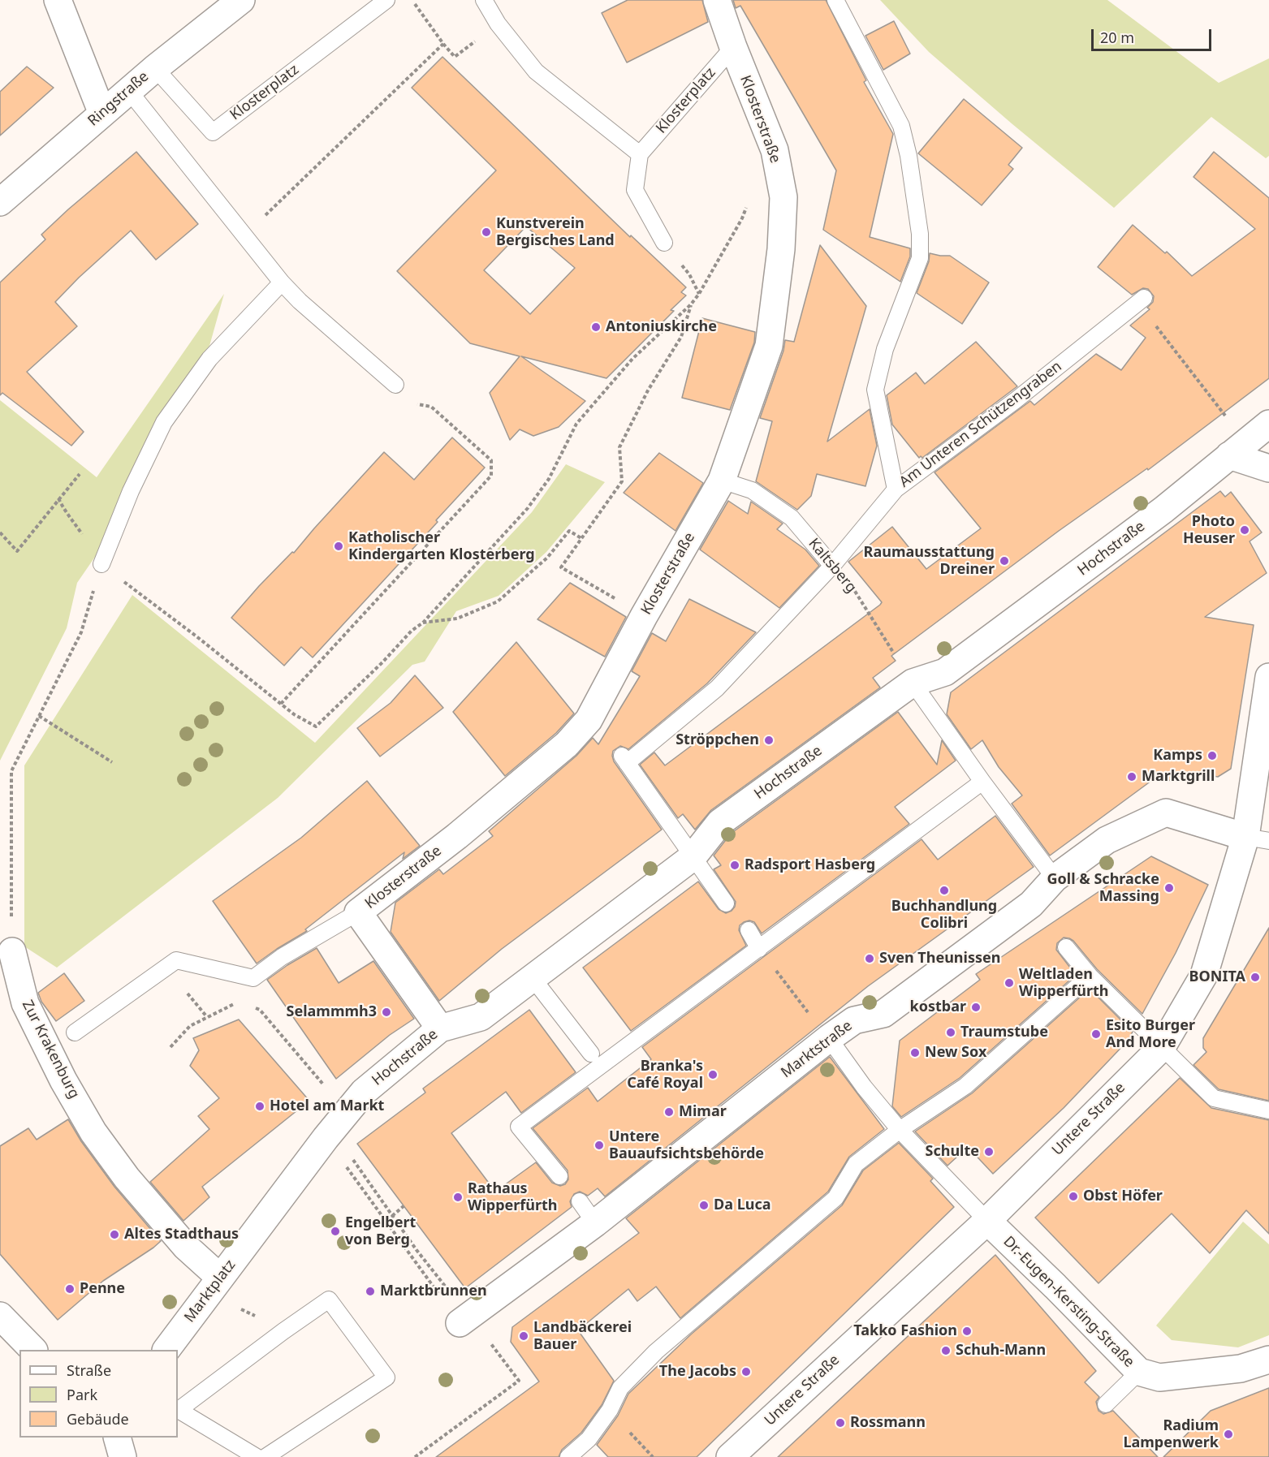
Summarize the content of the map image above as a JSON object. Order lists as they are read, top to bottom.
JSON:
{
  "streets": {
    "street": [
      "Ringstraße",
      "Klosterstraße",
      "Hochstraße",
      "Zur Krakenburg",
      "Marktstraße",
      "Untere Straße",
      "Marktplatz",
      "Dr.-Eugen-Kersting-Straße"
    ],
    "lane": ["Klosterplatz", "Am Unteren Schützengraben", "Kaltsberg"]
  },
  "crossings": [
    ["Klosterplatz", "Ringstraße"],
    ["Klosterplatz", "Klosterstraße"],
    ["Klosterstraße", "Hochstraße"],
    ["Klosterstraße", "Kaltsberg"],
    ["Am Unteren Schützengraben", "Hochstraße"],
    ["Am Unteren Schützengraben", "Kaltsberg"],
    ["Hochstraße", "Kaltsberg"],
    ["Hochstraße", "Marktplatz"],
    ["Zur Krakenburg", "Marktplatz"],
    ["Marktstraße", "Untere Straße"],
    ["Untere Straße", "Dr.-Eugen-Kersting-Straße"]
  ],
  "places": [
    "Kunstverein Bergisches Land",
    "Antoniuskirche",
    "Photo Heuser",
    "Katholischer Kindergarten Klosterberg",
    "Raumausstattung Dreiner",
    "Ströppchen",
    "Kamps",
    "Marktgrill",
    "Radsport Hasberg",
    "Goll & Schracke Massing",
    "Buchhandlung Colibri",
    "Sven Theunissen",
    "BONITA",
    "Weltladen Wipperfürth",
    "kostbar",
    "Selammmh3",
    "Traumstube",
    "Esito Burger And More",
    "New Sox",
    "Branka's Café Royal",
    "Hotel am Markt",
    "Mimar",
    "Untere Bauaufsichtsbehörde",
    "Schulte",
    "Obst Höfer",
    "Rathaus Wipperfürth",
    "Da Luca",
    "Engelbert von Berg",
    "Altes Stadthaus",
    "Penne",
    "Marktbrunnen",
    "Takko Fashion",
    "Landbäckerei Bauer",
    "Schuh-Mann",
    "The Jacobs",
    "Rossmann",
    "Radium Lampenwerk"
  ],
  "legend": ["Straße", "Park", "Gebäude"],
  "scale_bar": "20 m"
}
